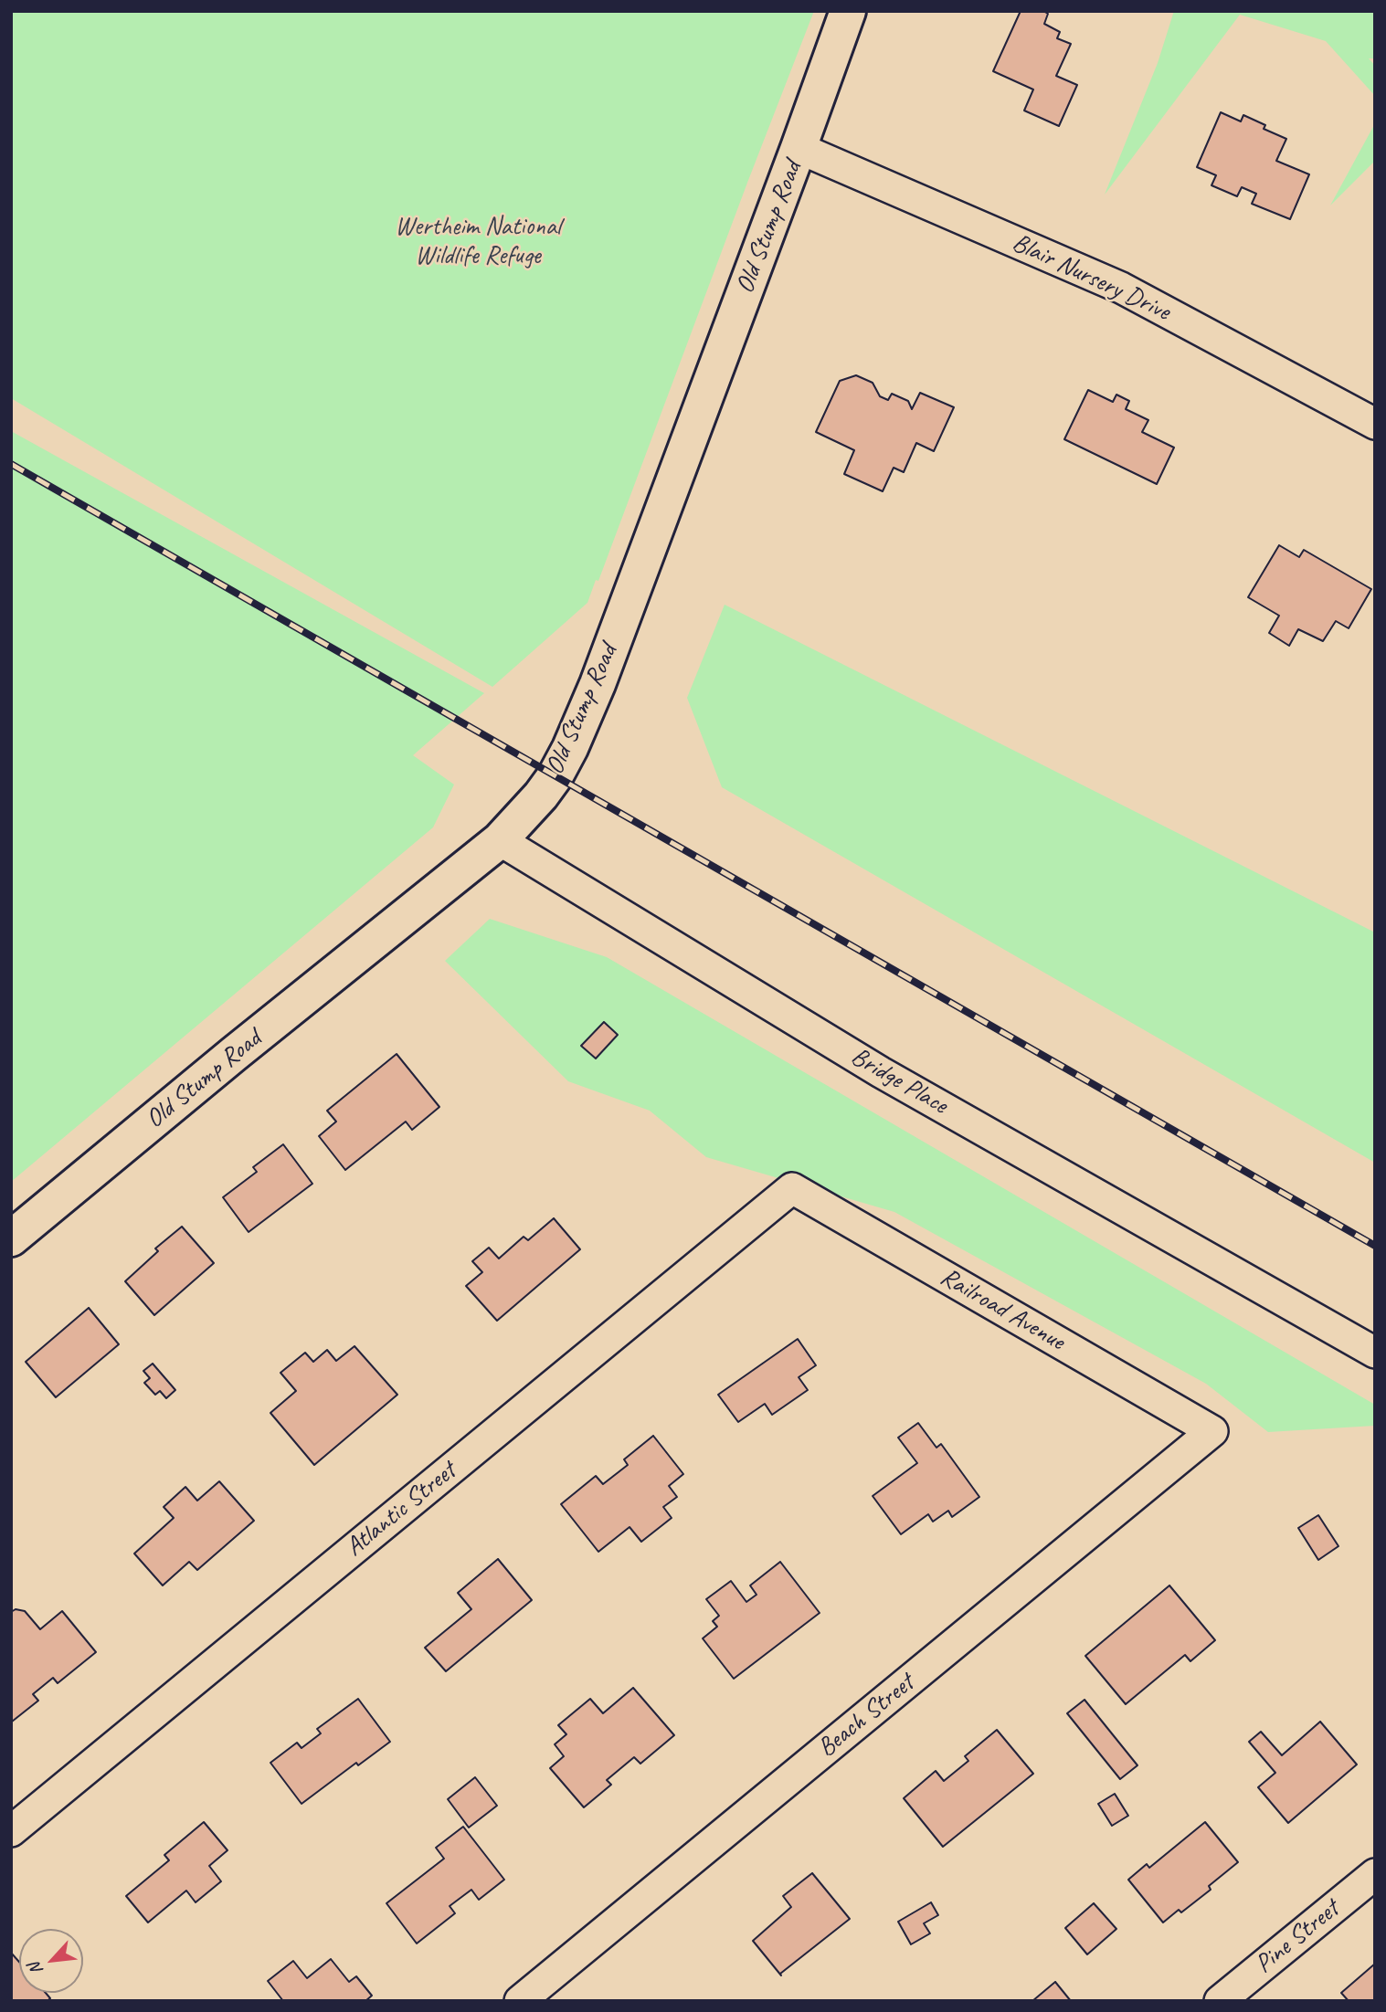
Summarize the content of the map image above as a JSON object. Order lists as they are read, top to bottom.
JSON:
{
  "streets": {
    "street": [
      "Old Stump Road",
      "Blair Nursery Drive",
      "Bridge Place",
      "Railroad Avenue",
      "Atlantic Street",
      "Beach Street",
      "Pine Street"
    ]
  },
  "crossings": [
    ["Old Stump Road", "Blair Nursery Drive"],
    ["Old Stump Road", "Bridge Place"],
    ["Railroad Avenue", "Atlantic Street"],
    ["Railroad Avenue", "Beach Street"]
  ],
  "parks": ["Wertheim National Wildlife Refuge"],
  "north": "bottom left"
}
